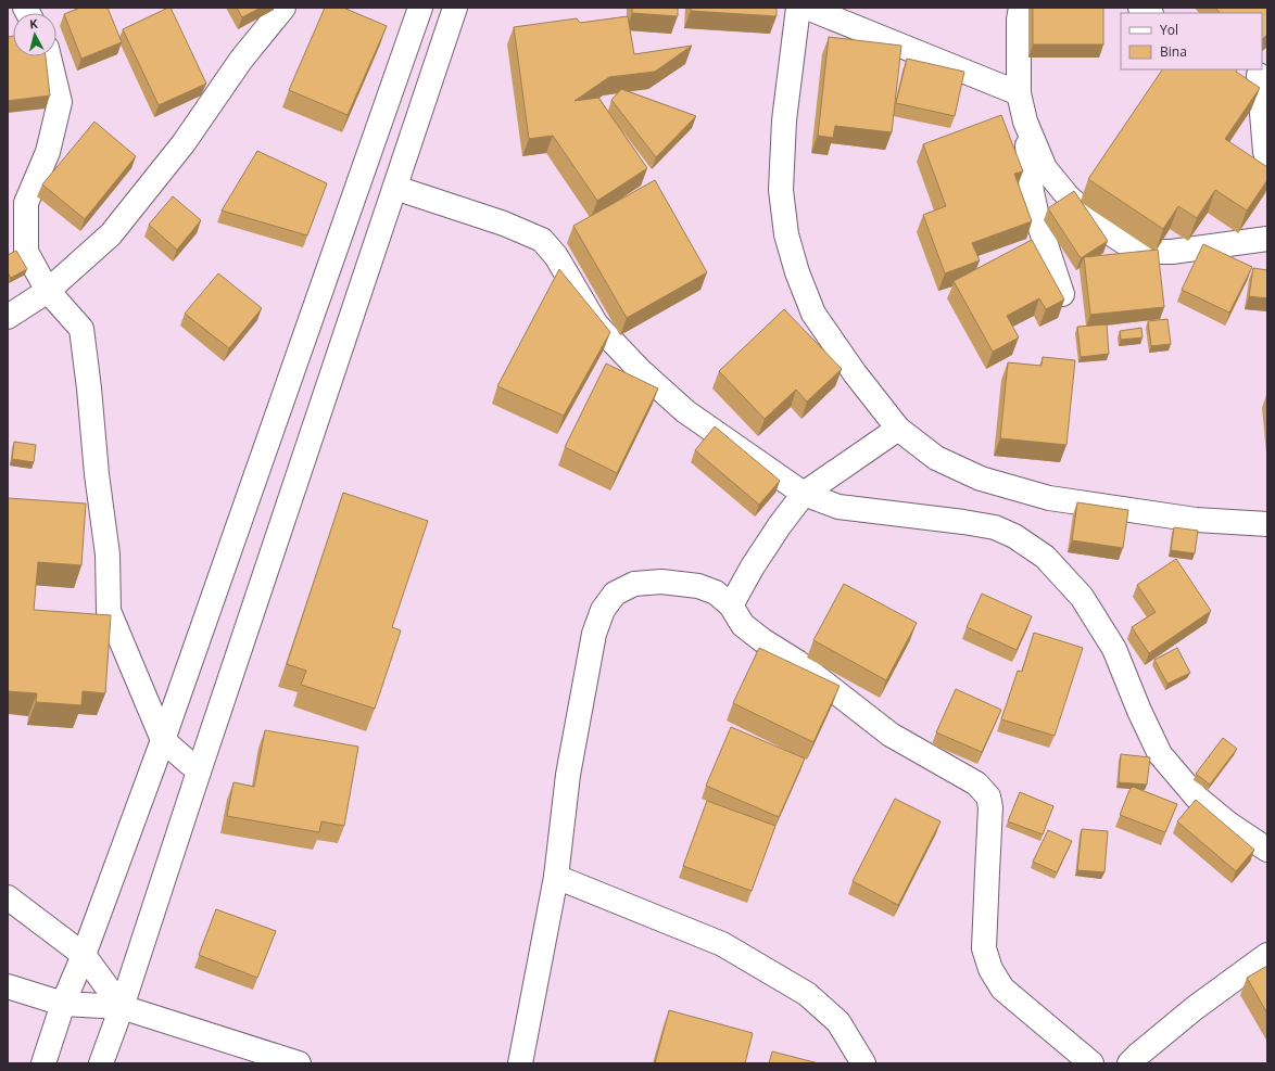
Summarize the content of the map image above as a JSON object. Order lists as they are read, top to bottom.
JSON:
{
  "legend": ["Yol", "Bina"],
  "north": "top"
}
